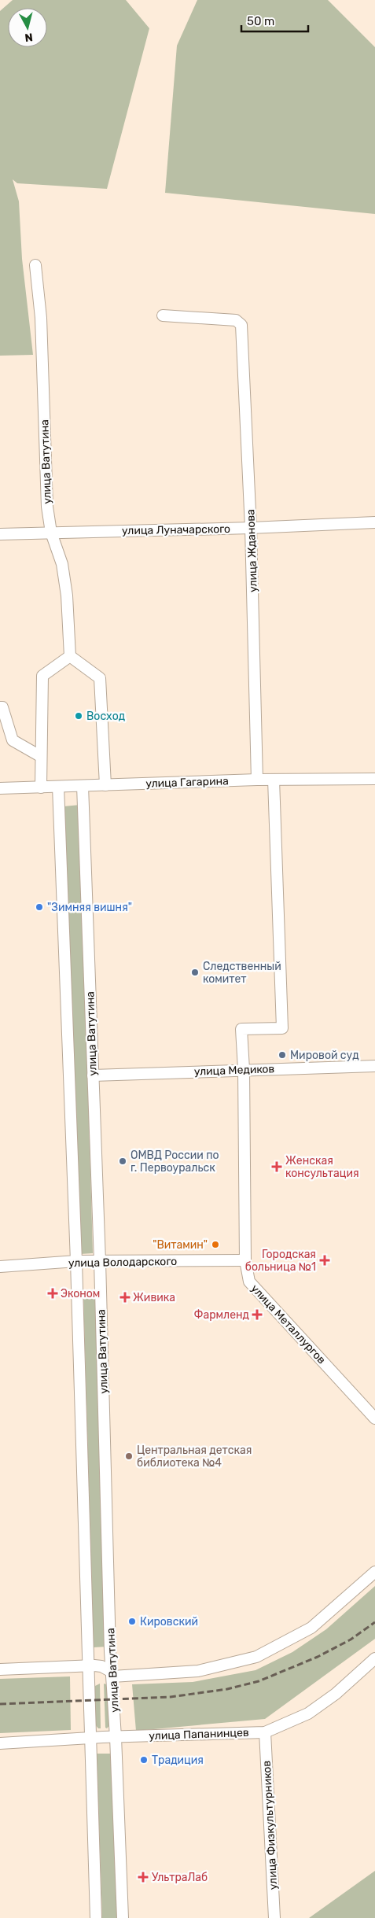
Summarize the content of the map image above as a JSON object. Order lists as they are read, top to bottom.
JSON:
{
  "streets": {
    "street": [
      "улица Ватутина",
      "улица Луначарского",
      "улица Жданова",
      "улица Гагарина",
      "улица Медиков",
      "улица Володарского",
      "улица Металлургов",
      "улица Папанинцев",
      "улица Физкультурников"
    ]
  },
  "crossings": [
    ["улица Ватутина", "улица Луначарского"],
    ["улица Ватутина", "улица Гагарина"],
    ["улица Ватутина", "улица Медиков"],
    ["улица Ватутина", "улица Володарского"],
    ["улица Ватутина", "улица Папанинцев"],
    ["улица Луначарского", "улица Жданова"],
    ["улица Жданова", "улица Гагарина"],
    ["улица Гагарина", "улица Металлургов"],
    ["улица Медиков", "улица Металлургов"],
    ["улица Володарского", "улица Металлургов"],
    ["улица Папанинцев", "улица Физкультурников"]
  ],
  "places": {
    "other": [
      "Восход",
      "\"Зимняя вишня\"",
      "Следственный комитет",
      "Мировой суд",
      "ОМВД России по г. Первоуральск",
      "\"Витамин\"",
      "Центральная детская библиотека №4",
      "Кировский",
      "Традиция"
    ],
    "health": [
      "Женская консультация",
      "Городская больница №1",
      "Эконом",
      "Живика",
      "Фармленд",
      "УльтраЛаб"
    ]
  },
  "scale_bar": "50 m",
  "north": "bottom"
}
